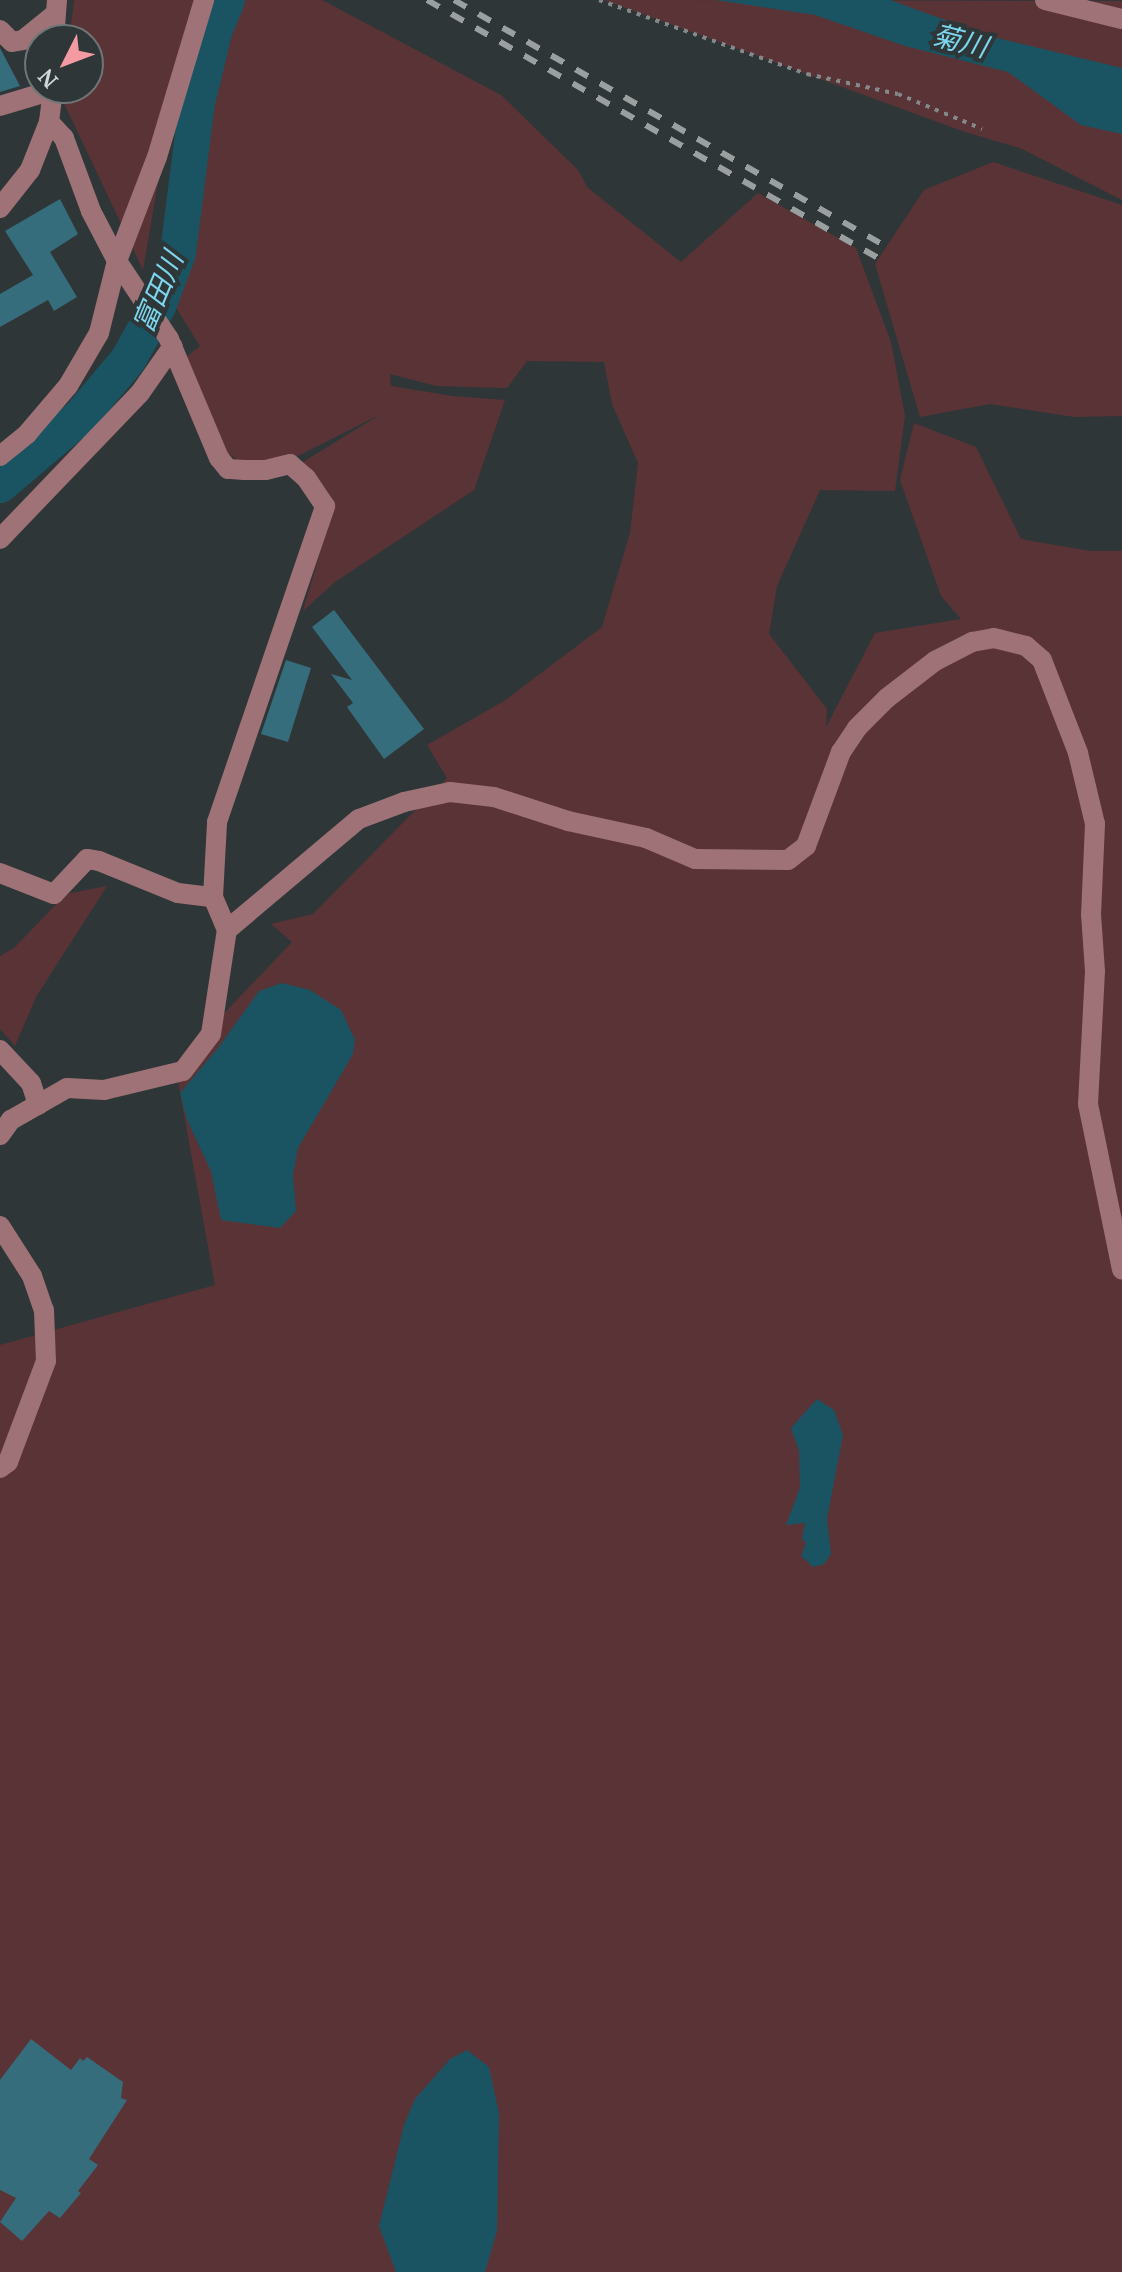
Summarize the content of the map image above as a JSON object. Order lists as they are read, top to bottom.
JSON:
{
  "water": ["菊川", "富田川"],
  "north": "bottom left"
}
